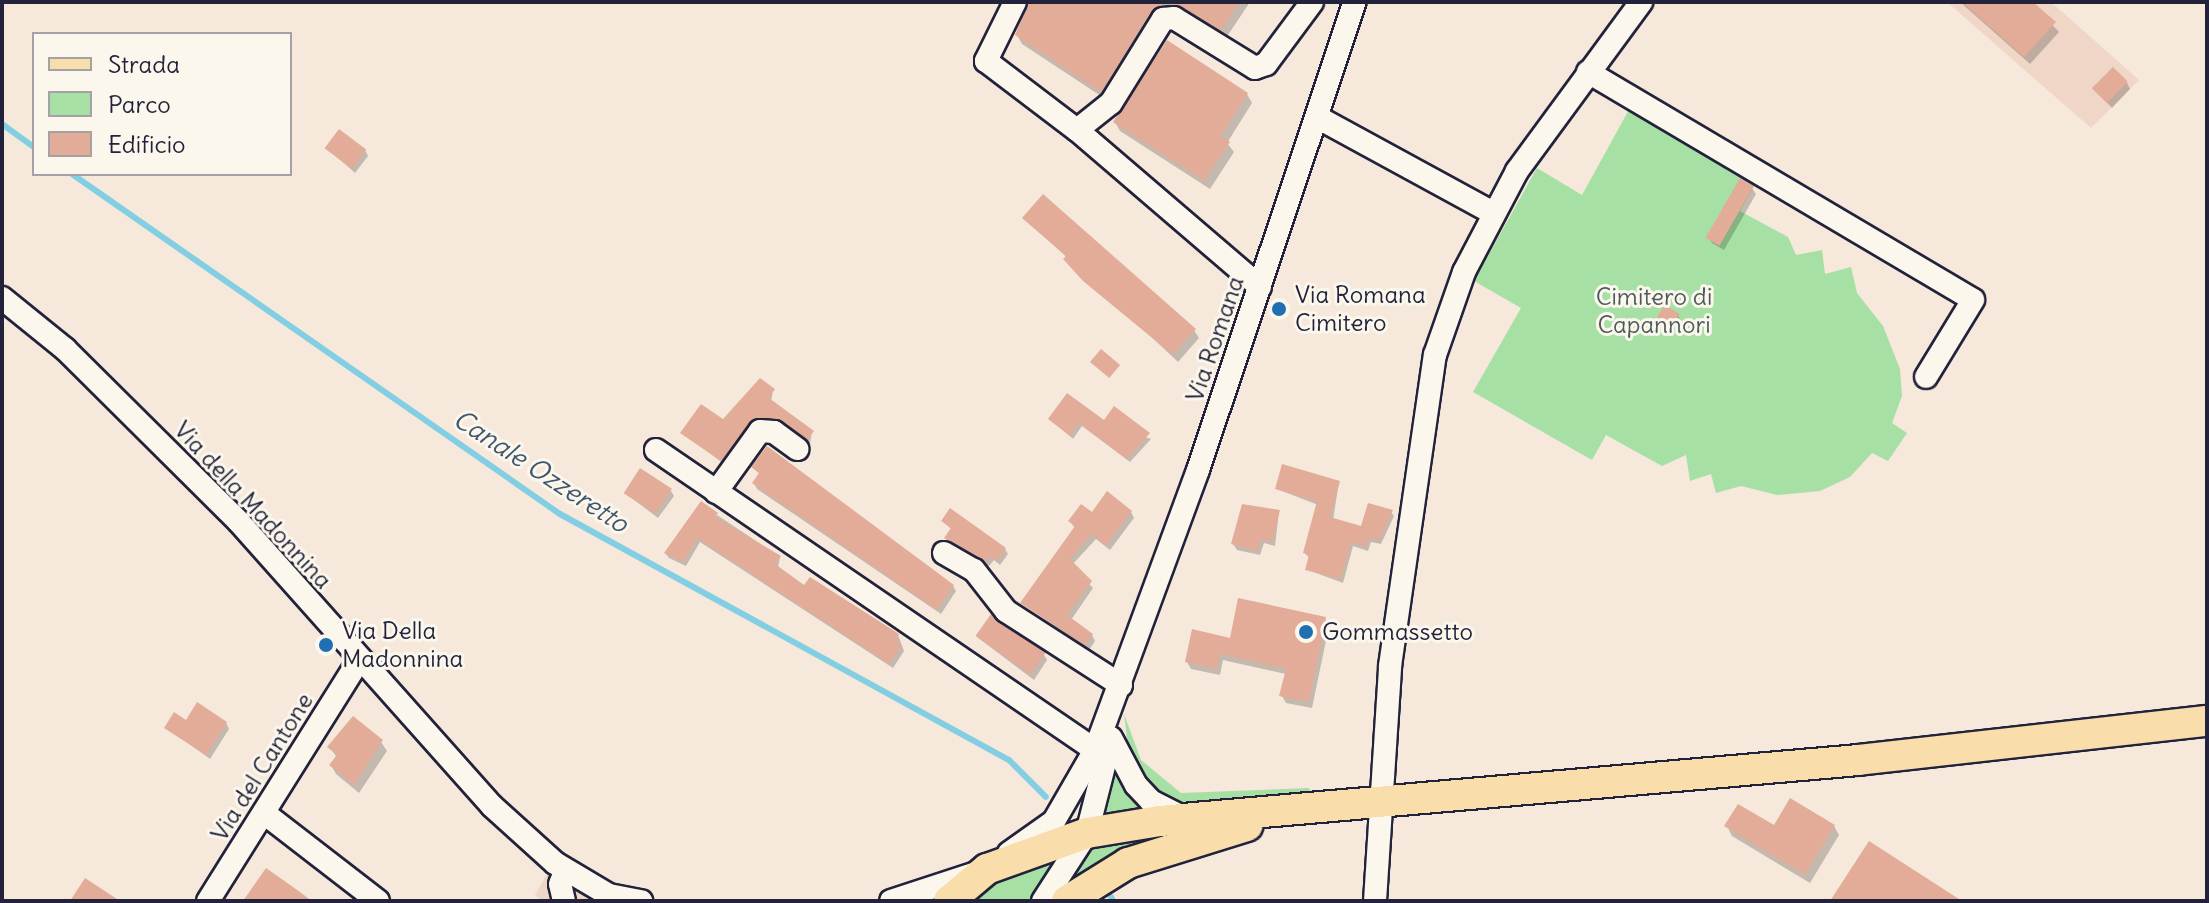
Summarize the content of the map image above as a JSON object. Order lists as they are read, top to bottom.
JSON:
{
  "streets": {
    "street": ["Via Romana", "Via della Madonnina", "Via del Cantone"]
  },
  "crossings": [
    ["Via della Madonnina", "Via del Cantone"]
  ],
  "water": ["Canale Ozzeretto"],
  "parks": ["Cimitero di Capannori"],
  "places": ["Via Romana Cimitero", "Gommassetto", "Via Della Madonnina"],
  "legend": ["Strada", "Parco", "Edificio"]
}
